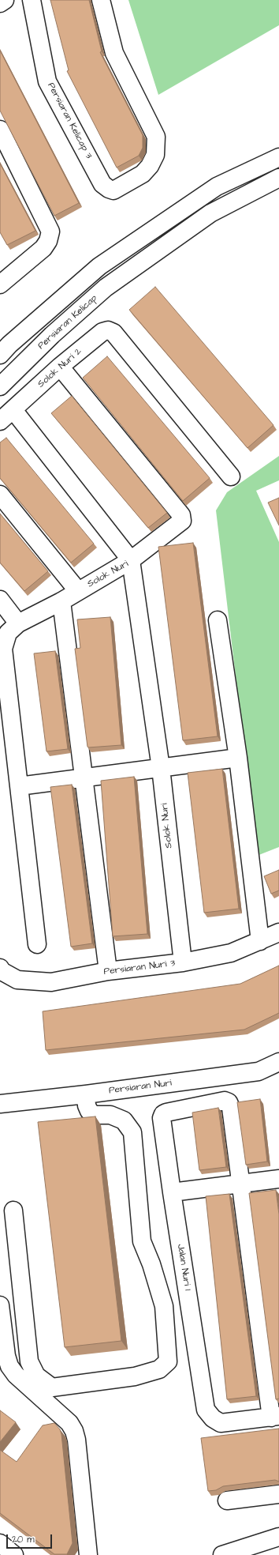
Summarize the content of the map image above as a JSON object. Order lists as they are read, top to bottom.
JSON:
{
  "streets": {
    "street": [
      "Persiaran Kelicap 3",
      "Persiaran Kelicap",
      "Solok Nuri 2",
      "Solok Nuri",
      "Persiaran Nuri 3",
      "Persiaran Nuri",
      "Jalan Nuri 1"
    ]
  },
  "crossings": [
    ["Solok Nuri", "Persiaran Nuri 3"]
  ],
  "scale_bar": "20 m"
}
